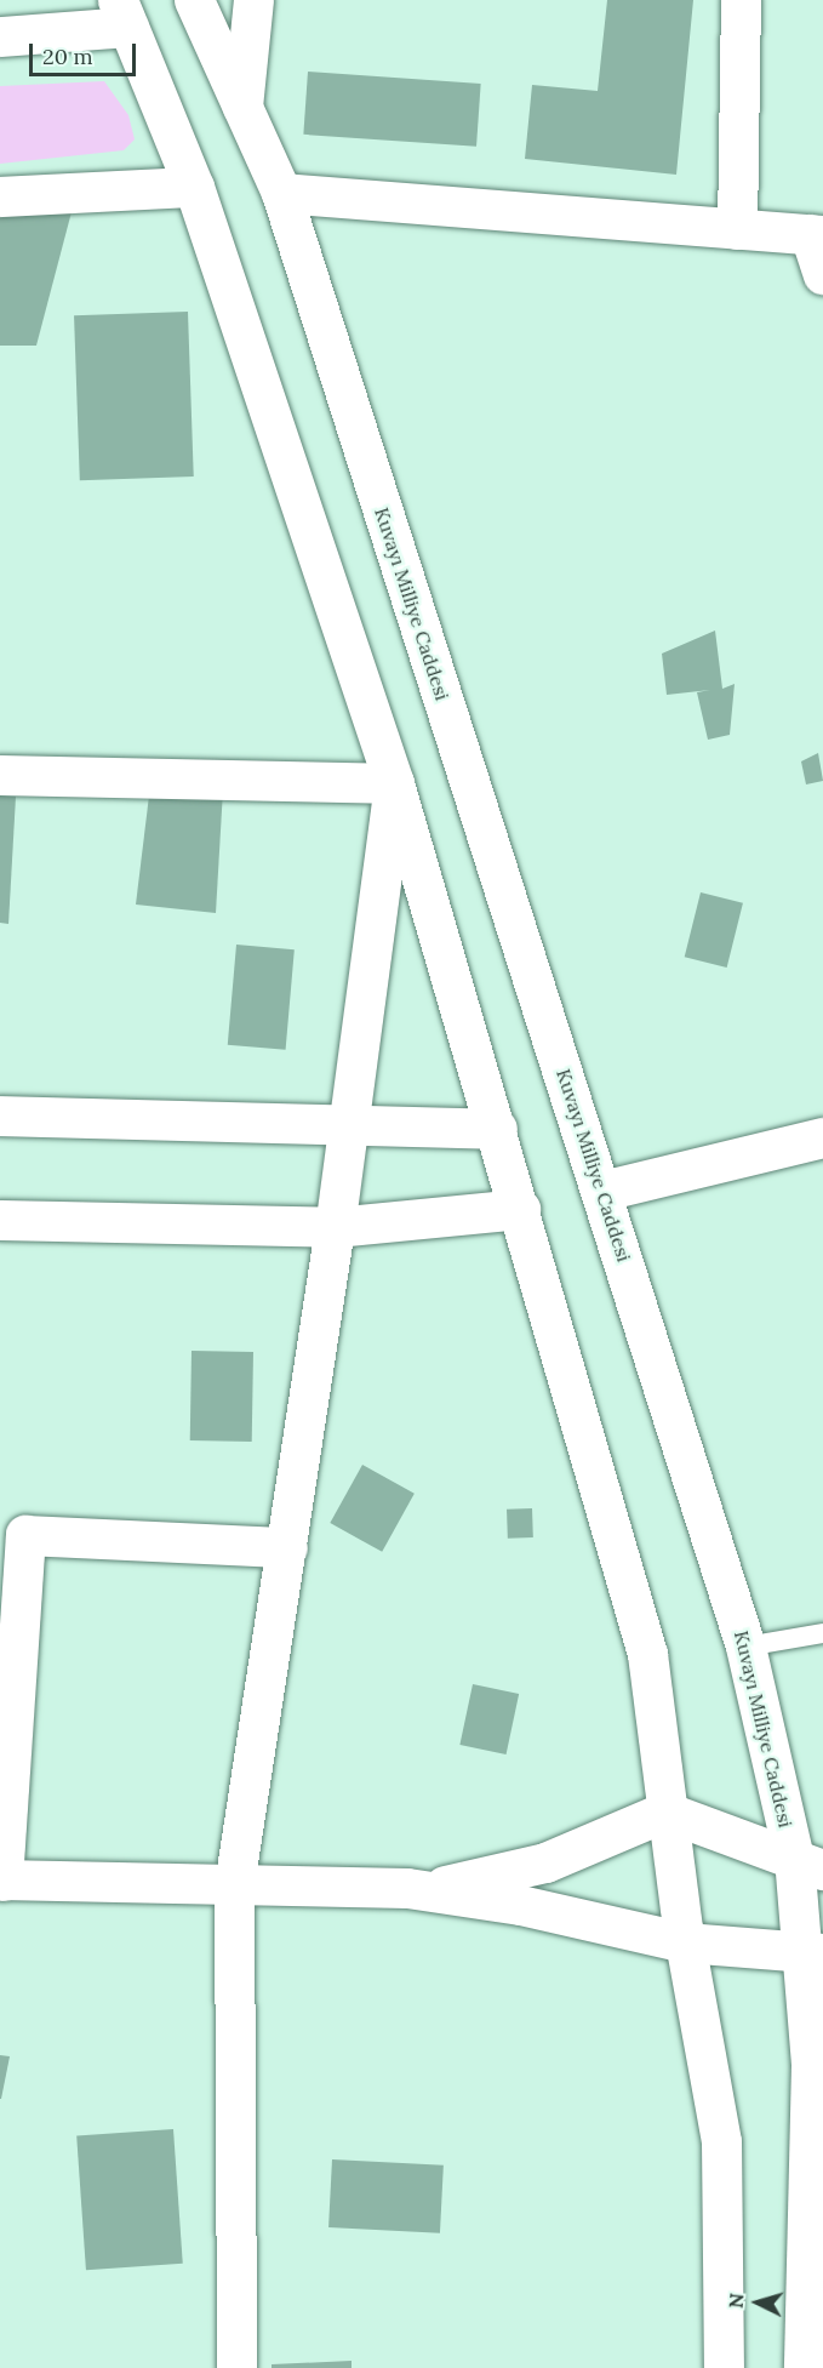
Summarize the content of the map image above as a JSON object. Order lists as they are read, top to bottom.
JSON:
{
  "streets": {
    "street": ["Kuvayı Milliye Caddesi"]
  },
  "scale_bar": "20 m",
  "north": "left"
}
